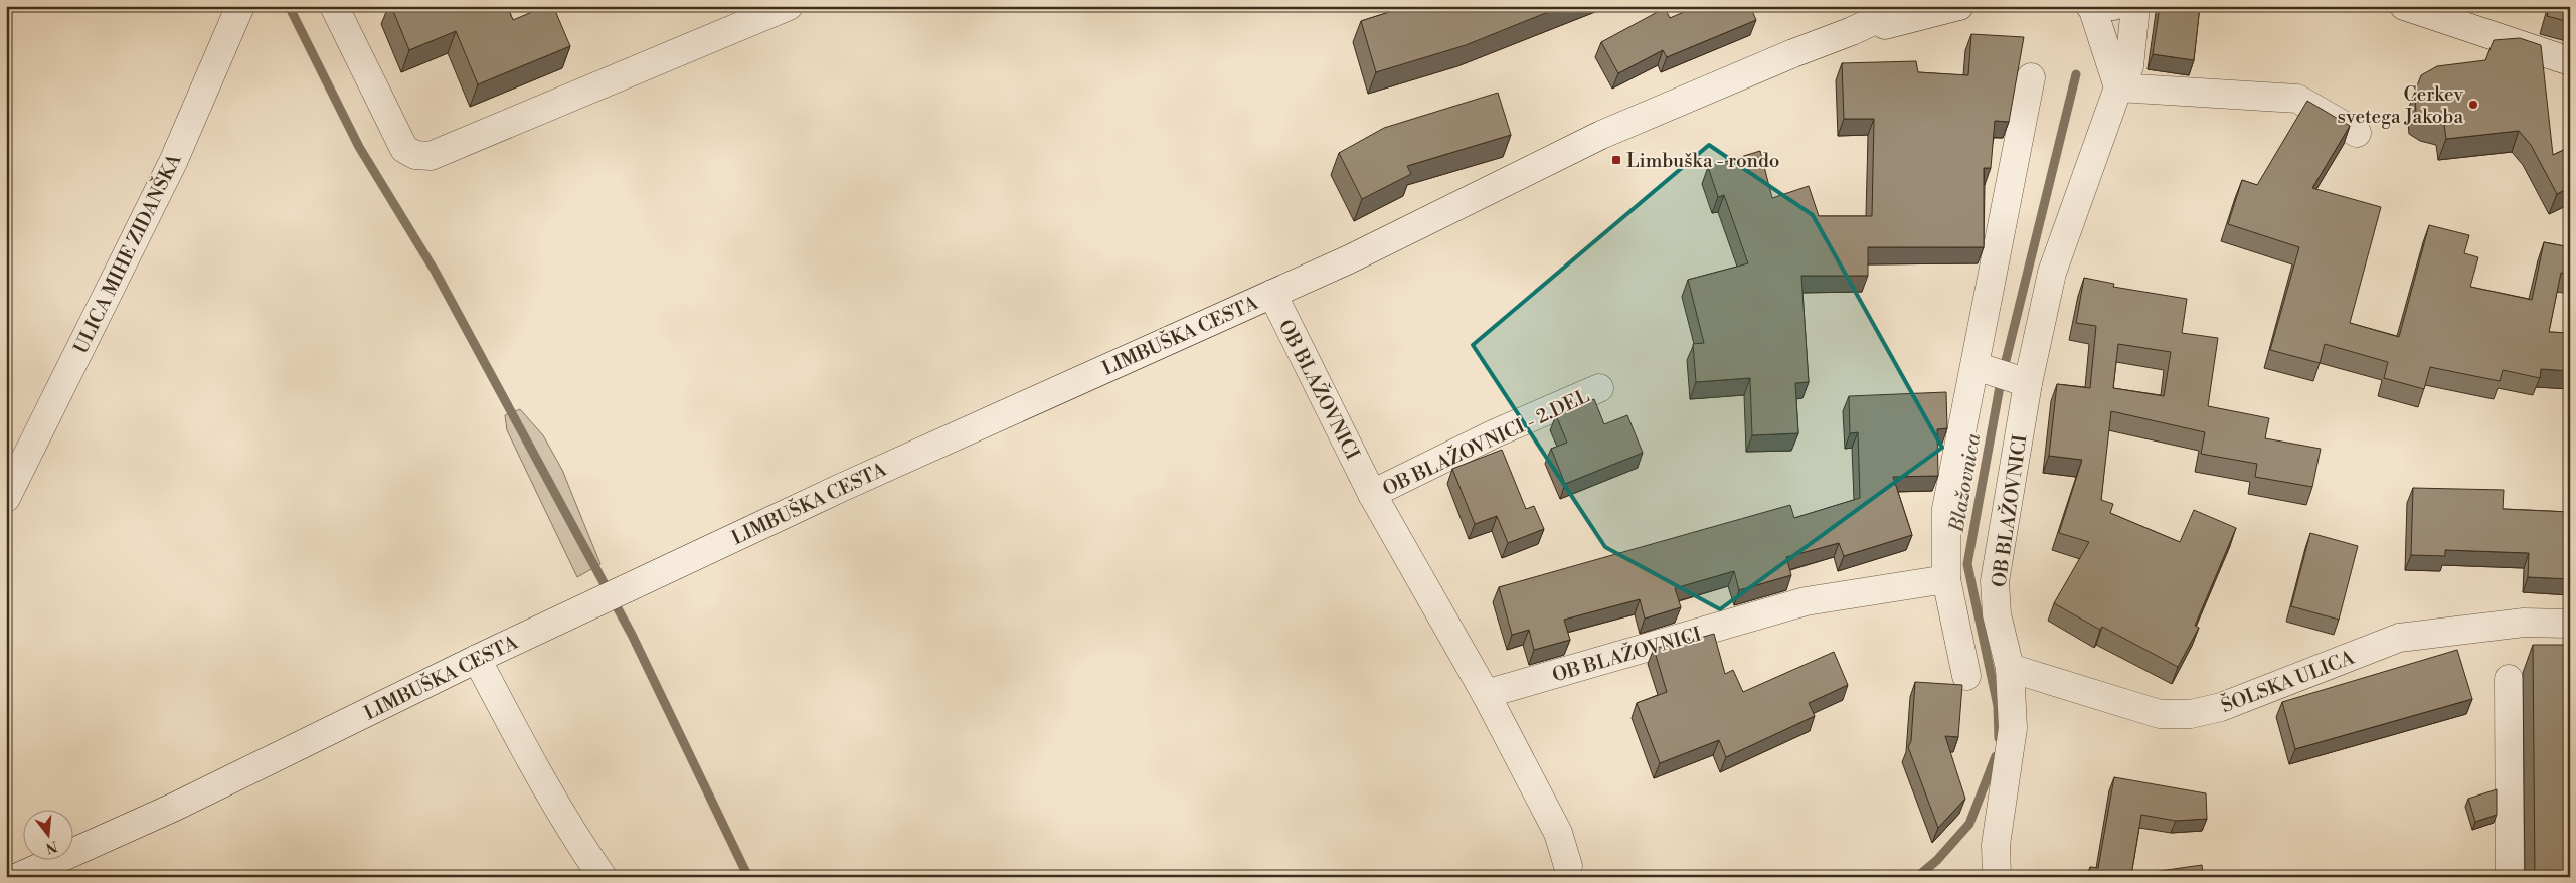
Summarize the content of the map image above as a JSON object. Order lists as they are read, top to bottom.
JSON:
{
  "streets": {
    "street": [
      "ULICA MIHE ZIDANŠKA",
      "LIMBUŠKA CESTA",
      "OB BLAŽOVNICI",
      "OB BLAŽOVNICI - 2.DEL",
      "ŠOLSKA ULICA"
    ]
  },
  "crossings": [
    ["LIMBUŠKA CESTA", "OB BLAŽOVNICI"],
    ["OB BLAŽOVNICI", "OB BLAŽOVNICI - 2.DEL"],
    ["OB BLAŽOVNICI", "ŠOLSKA ULICA"]
  ],
  "water": ["Blažovnica"],
  "places": {
    "other": ["Cerkev svetega Jakoba"],
    "transit": ["Limbuška - rondo"]
  },
  "north": "bottom"
}
